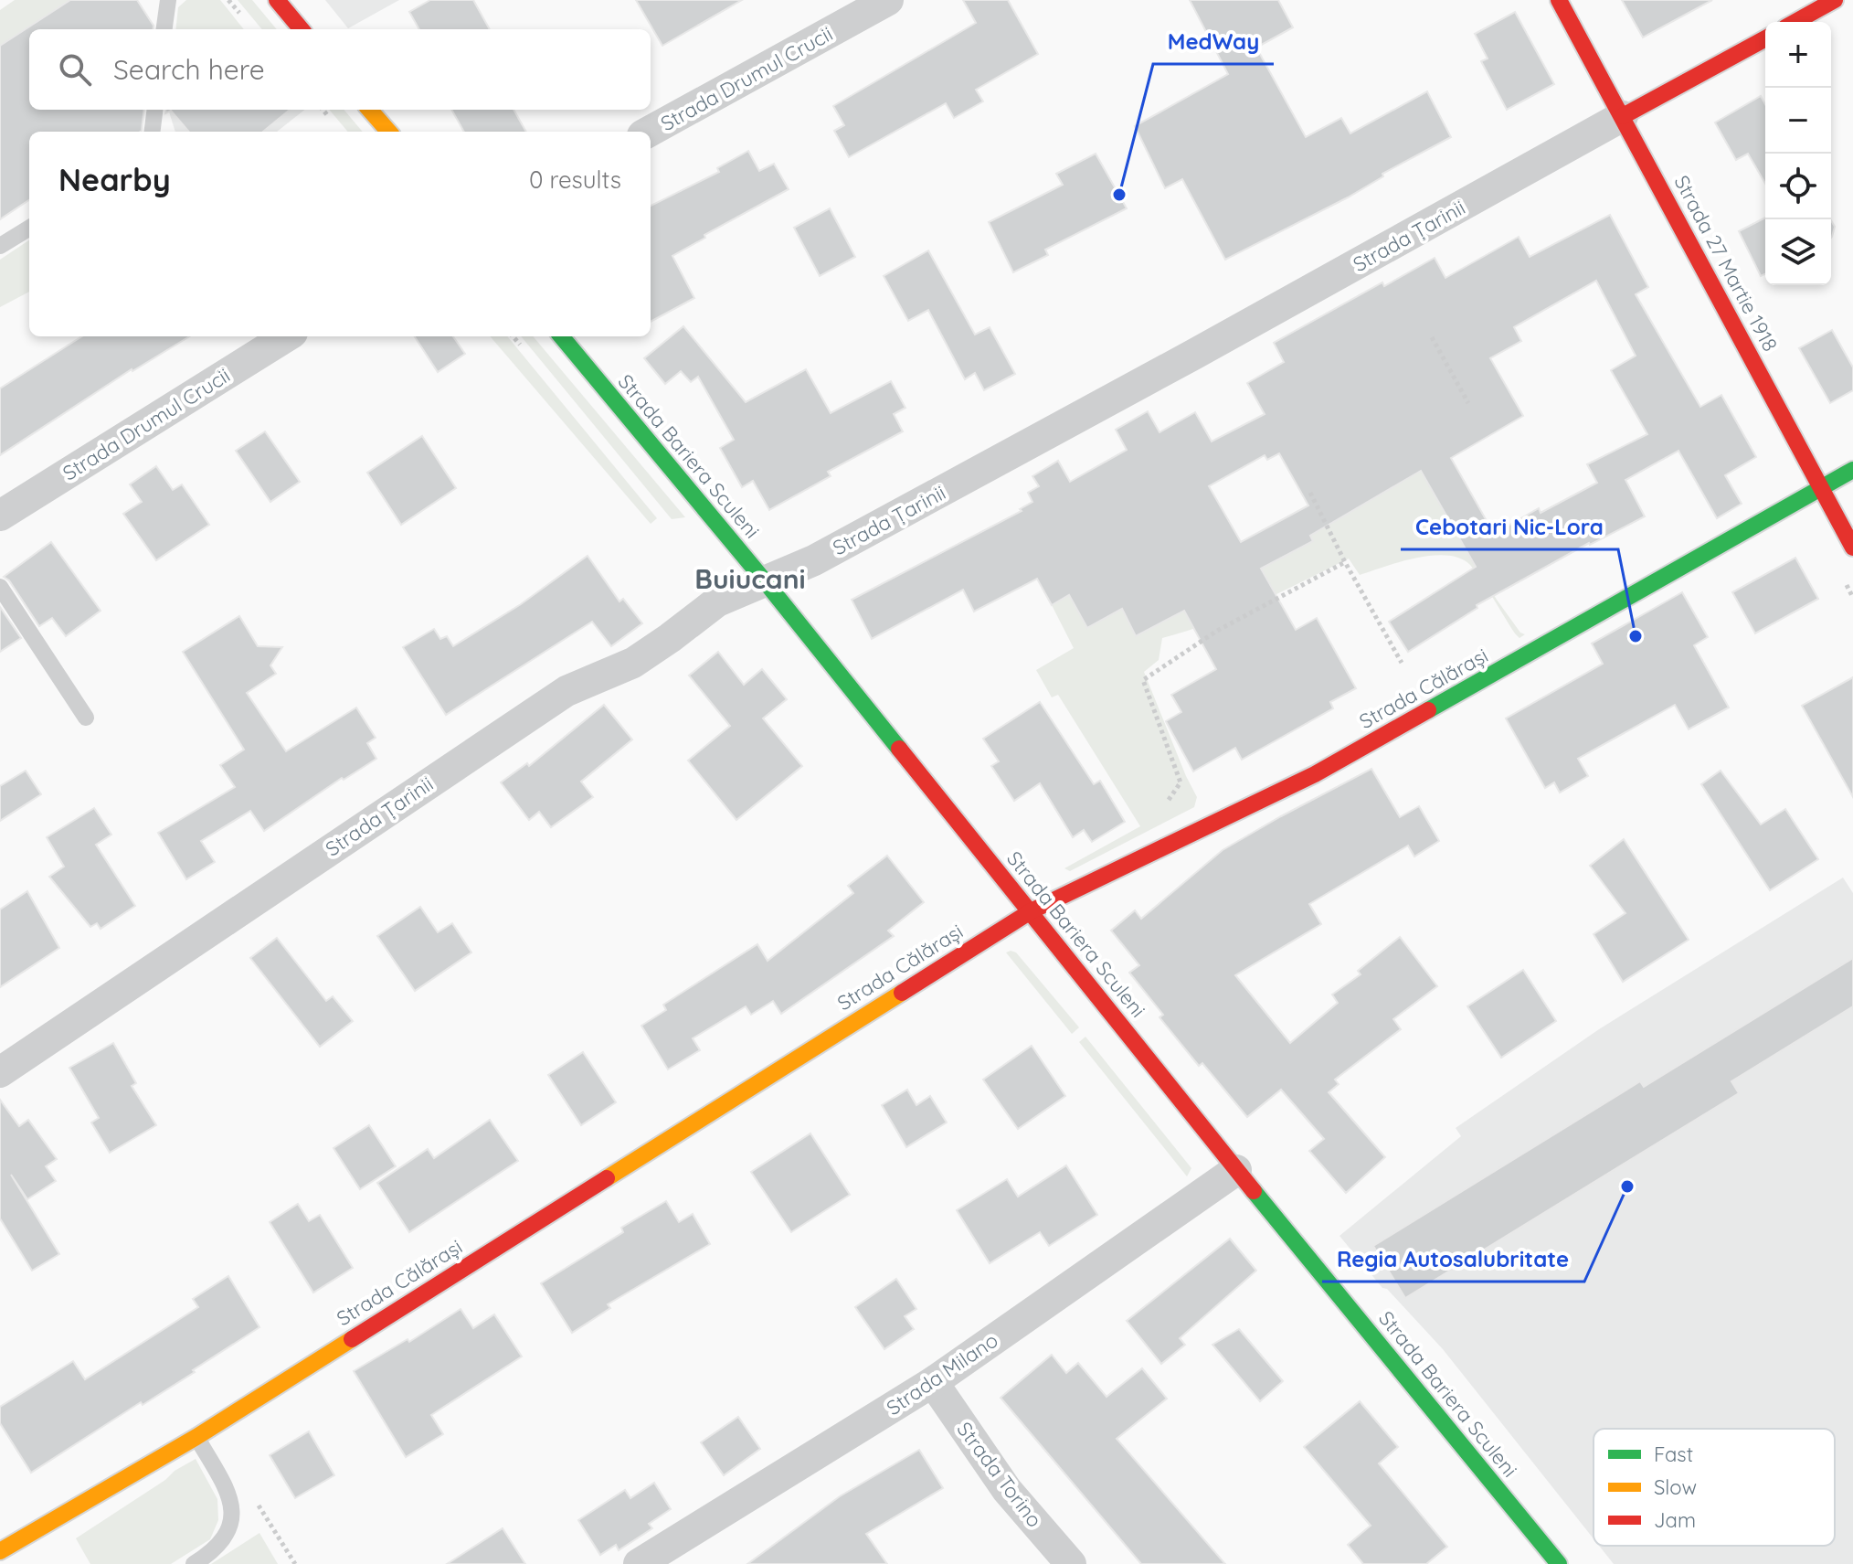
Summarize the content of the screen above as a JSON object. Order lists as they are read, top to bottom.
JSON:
{
  "streets": {
    "street": [
      "Strada Drumul Crucii",
      "Strada Țarinii",
      "Strada 27 Martie 1918",
      "Strada Bariera Sculeni",
      "Strada Călărași",
      "Strada Milano",
      "Strada Torino"
    ]
  },
  "crossings": [
    ["Strada Țarinii", "Strada 27 Martie 1918"],
    ["Strada Țarinii", "Strada Bariera Sculeni"],
    ["Strada 27 Martie 1918", "Strada Călărași"],
    ["Strada Bariera Sculeni", "Strada Călărași"],
    ["Strada Bariera Sculeni", "Strada Milano"],
    ["Strada Milano", "Strada Torino"]
  ],
  "districts": ["Buiucani"],
  "places": ["MedWay", "Cebotari Nic-Lora", "Regia Autosalubritate"],
  "legend": ["Fast", "Slow", "Jam"],
  "page": {
    "map_buttons": ["+", "−"],
    "search": "Search here",
    "heading": ["Nearby", "0 results"]
  }
}
